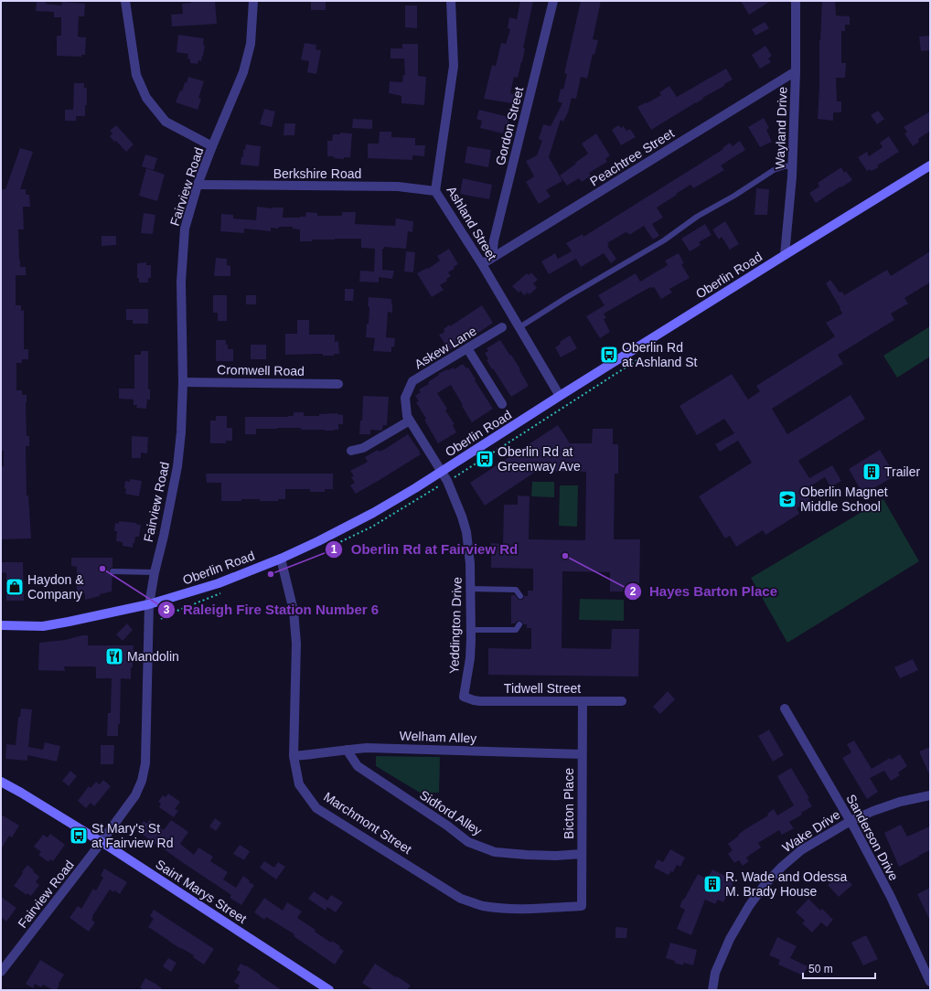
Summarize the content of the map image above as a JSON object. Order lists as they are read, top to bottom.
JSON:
{
  "streets": {
    "main road": ["Oberlin Road", "Saint Marys Street"],
    "street": [
      "Gordon Street",
      "Wayland Drive",
      "Peachtree Street",
      "Berkshire Road",
      "Fairview Road",
      "Ashland Street",
      "Askew Lane",
      "Cromwell Road",
      "Yeddington Drive",
      "Tidwell Street",
      "Welham Alley",
      "Bicton Place",
      "Sidford Alley",
      "Marchmont Street",
      "Wake Drive",
      "Sanderson Drive"
    ]
  },
  "crossings": [
    ["Gordon Street", "Peachtree Street"],
    ["Wayland Drive", "Peachtree Street"],
    ["Wayland Drive", "Oberlin Road"],
    ["Peachtree Street", "Ashland Street"],
    ["Berkshire Road", "Fairview Road"],
    ["Berkshire Road", "Ashland Street"],
    ["Fairview Road", "Oberlin Road"],
    ["Fairview Road", "Cromwell Road"],
    ["Fairview Road", "Saint Marys Street"],
    ["Ashland Street", "Oberlin Road"],
    ["Oberlin Road", "Askew Lane"],
    ["Oberlin Road", "Yeddington Drive"],
    ["Oberlin Road", "Marchmont Street"],
    ["Askew Lane", "Yeddington Drive"],
    ["Yeddington Drive", "Tidwell Street"],
    ["Tidwell Street", "Bicton Place"],
    ["Welham Alley", "Bicton Place"],
    ["Welham Alley", "Sidford Alley"],
    ["Welham Alley", "Marchmont Street"],
    ["Bicton Place", "Sidford Alley"],
    ["Bicton Place", "Marchmont Street"],
    ["Wake Drive", "Sanderson Drive"]
  ],
  "places": {
    "bus stop": ["Oberlin Rd at Ashland St", "Oberlin Rd at Greenway Ave", "St Mary's St at Fairview Rd"],
    "building": ["Trailer", "R. Wade and Odessa M. Brady House"],
    "school or university": ["Oberlin Magnet Middle School"],
    "other": ["Hayes Barton Place", "Raleigh Fire Station Number 6", "Oberlin Rd at Fairview Rd"],
    "shop": ["Haydon & Company"],
    "restaurant": ["Mandolin"]
  },
  "scale_bar": "50 m"
}
